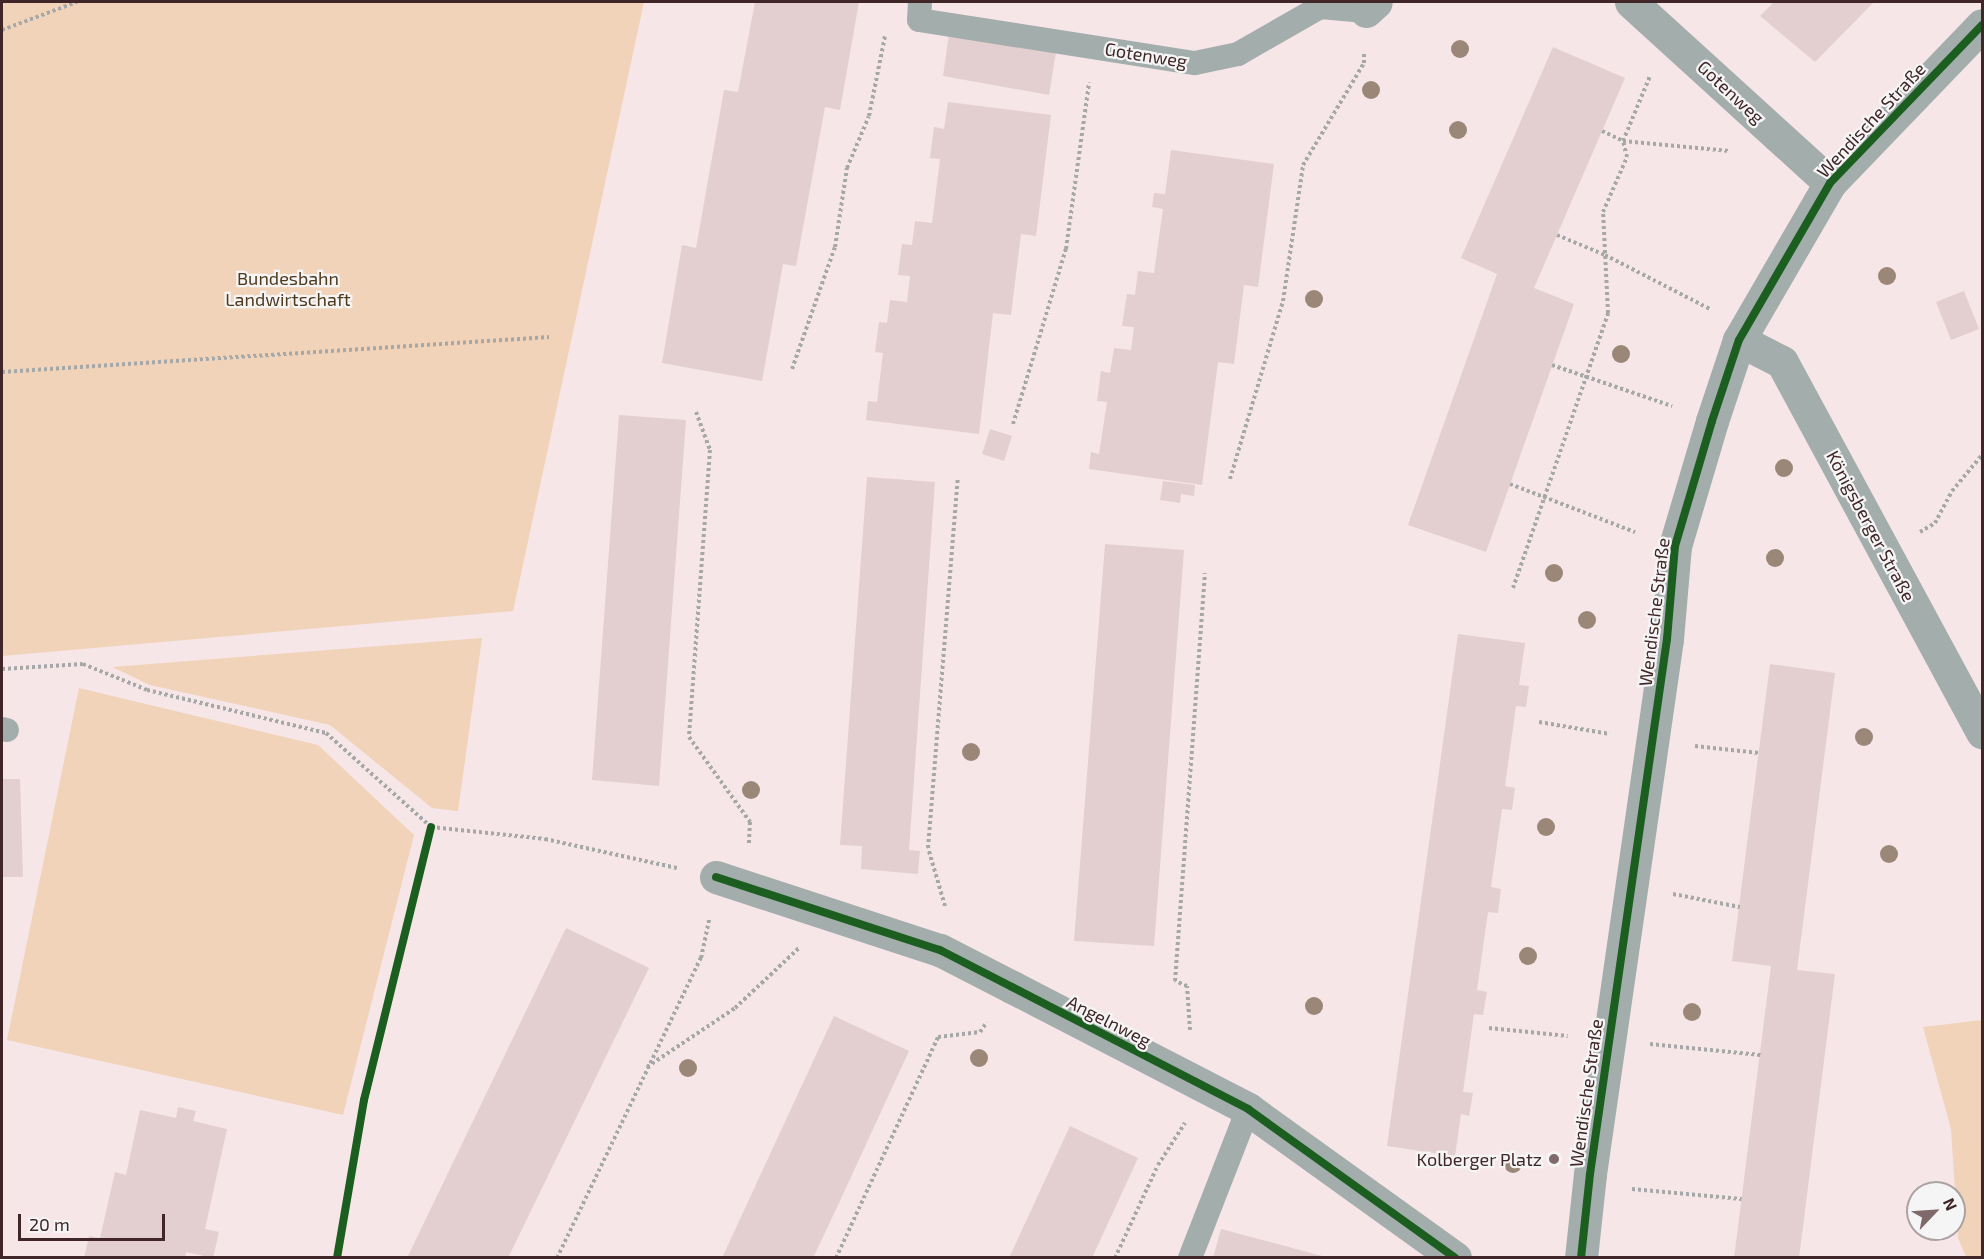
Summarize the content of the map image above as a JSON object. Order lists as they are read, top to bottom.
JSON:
{
  "streets": {
    "street": [
      "Gotenweg",
      "Wendische Straße",
      "Königsberger Straße",
      "Angelnweg"
    ]
  },
  "crossings": [
    ["Gotenweg", "Wendische Straße"],
    ["Wendische Straße", "Königsberger Straße"]
  ],
  "parks": ["Bundesbahn Landwirtschaft"],
  "places": ["Kolberger Platz"],
  "scale_bar": "20 m",
  "north": "top right"
}
